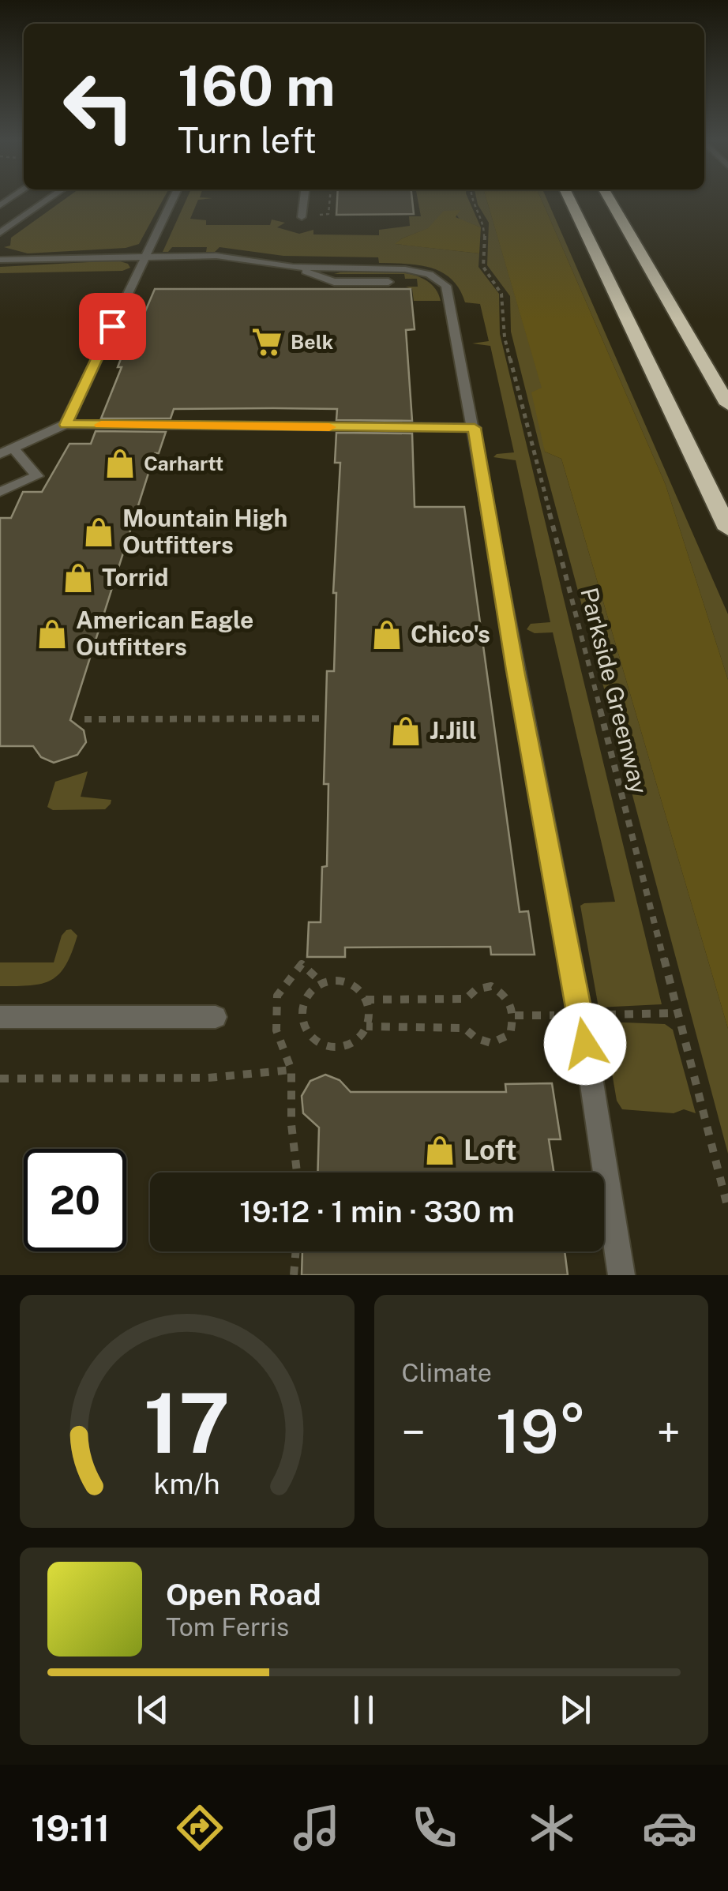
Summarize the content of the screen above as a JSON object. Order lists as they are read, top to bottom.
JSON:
{
  "streets": {
    "path": ["Parkside Greenway"]
  },
  "places": {
    "supermarket": ["Belk"],
    "shop": [
      "Carhartt",
      "Mountain High Outfitters",
      "Torrid",
      "American Eagle Outfitters",
      "Chico's",
      "J.Jill",
      "Loft"
    ]
  },
  "page": {
    "turn": ["160 m", "Turn left"],
    "limit": "20",
    "trip": "19:12 · 1 min · 330 m",
    "tile": "Climate",
    "heat": ["−", "19°", "+"],
    "song": ["Open Road", "Tom Ferris"],
    "tabs": "19:11",
    "gauge": ["17", "km/h"]
  }
}
